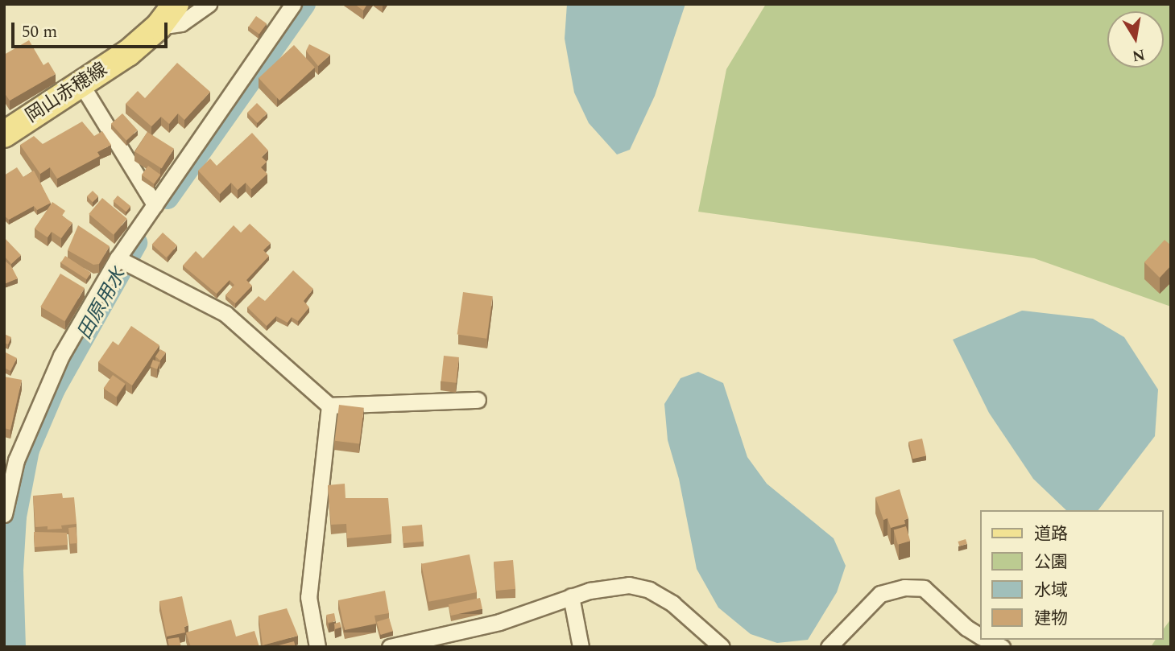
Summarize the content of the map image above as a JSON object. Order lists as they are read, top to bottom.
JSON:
{
  "streets": {
    "main road": ["岡山赤穂線"]
  },
  "water": ["田原用水"],
  "legend": [
    "道路",
    "公園",
    "水域",
    "建物"
  ],
  "scale_bar": "50 m",
  "north": "bottom"
}
